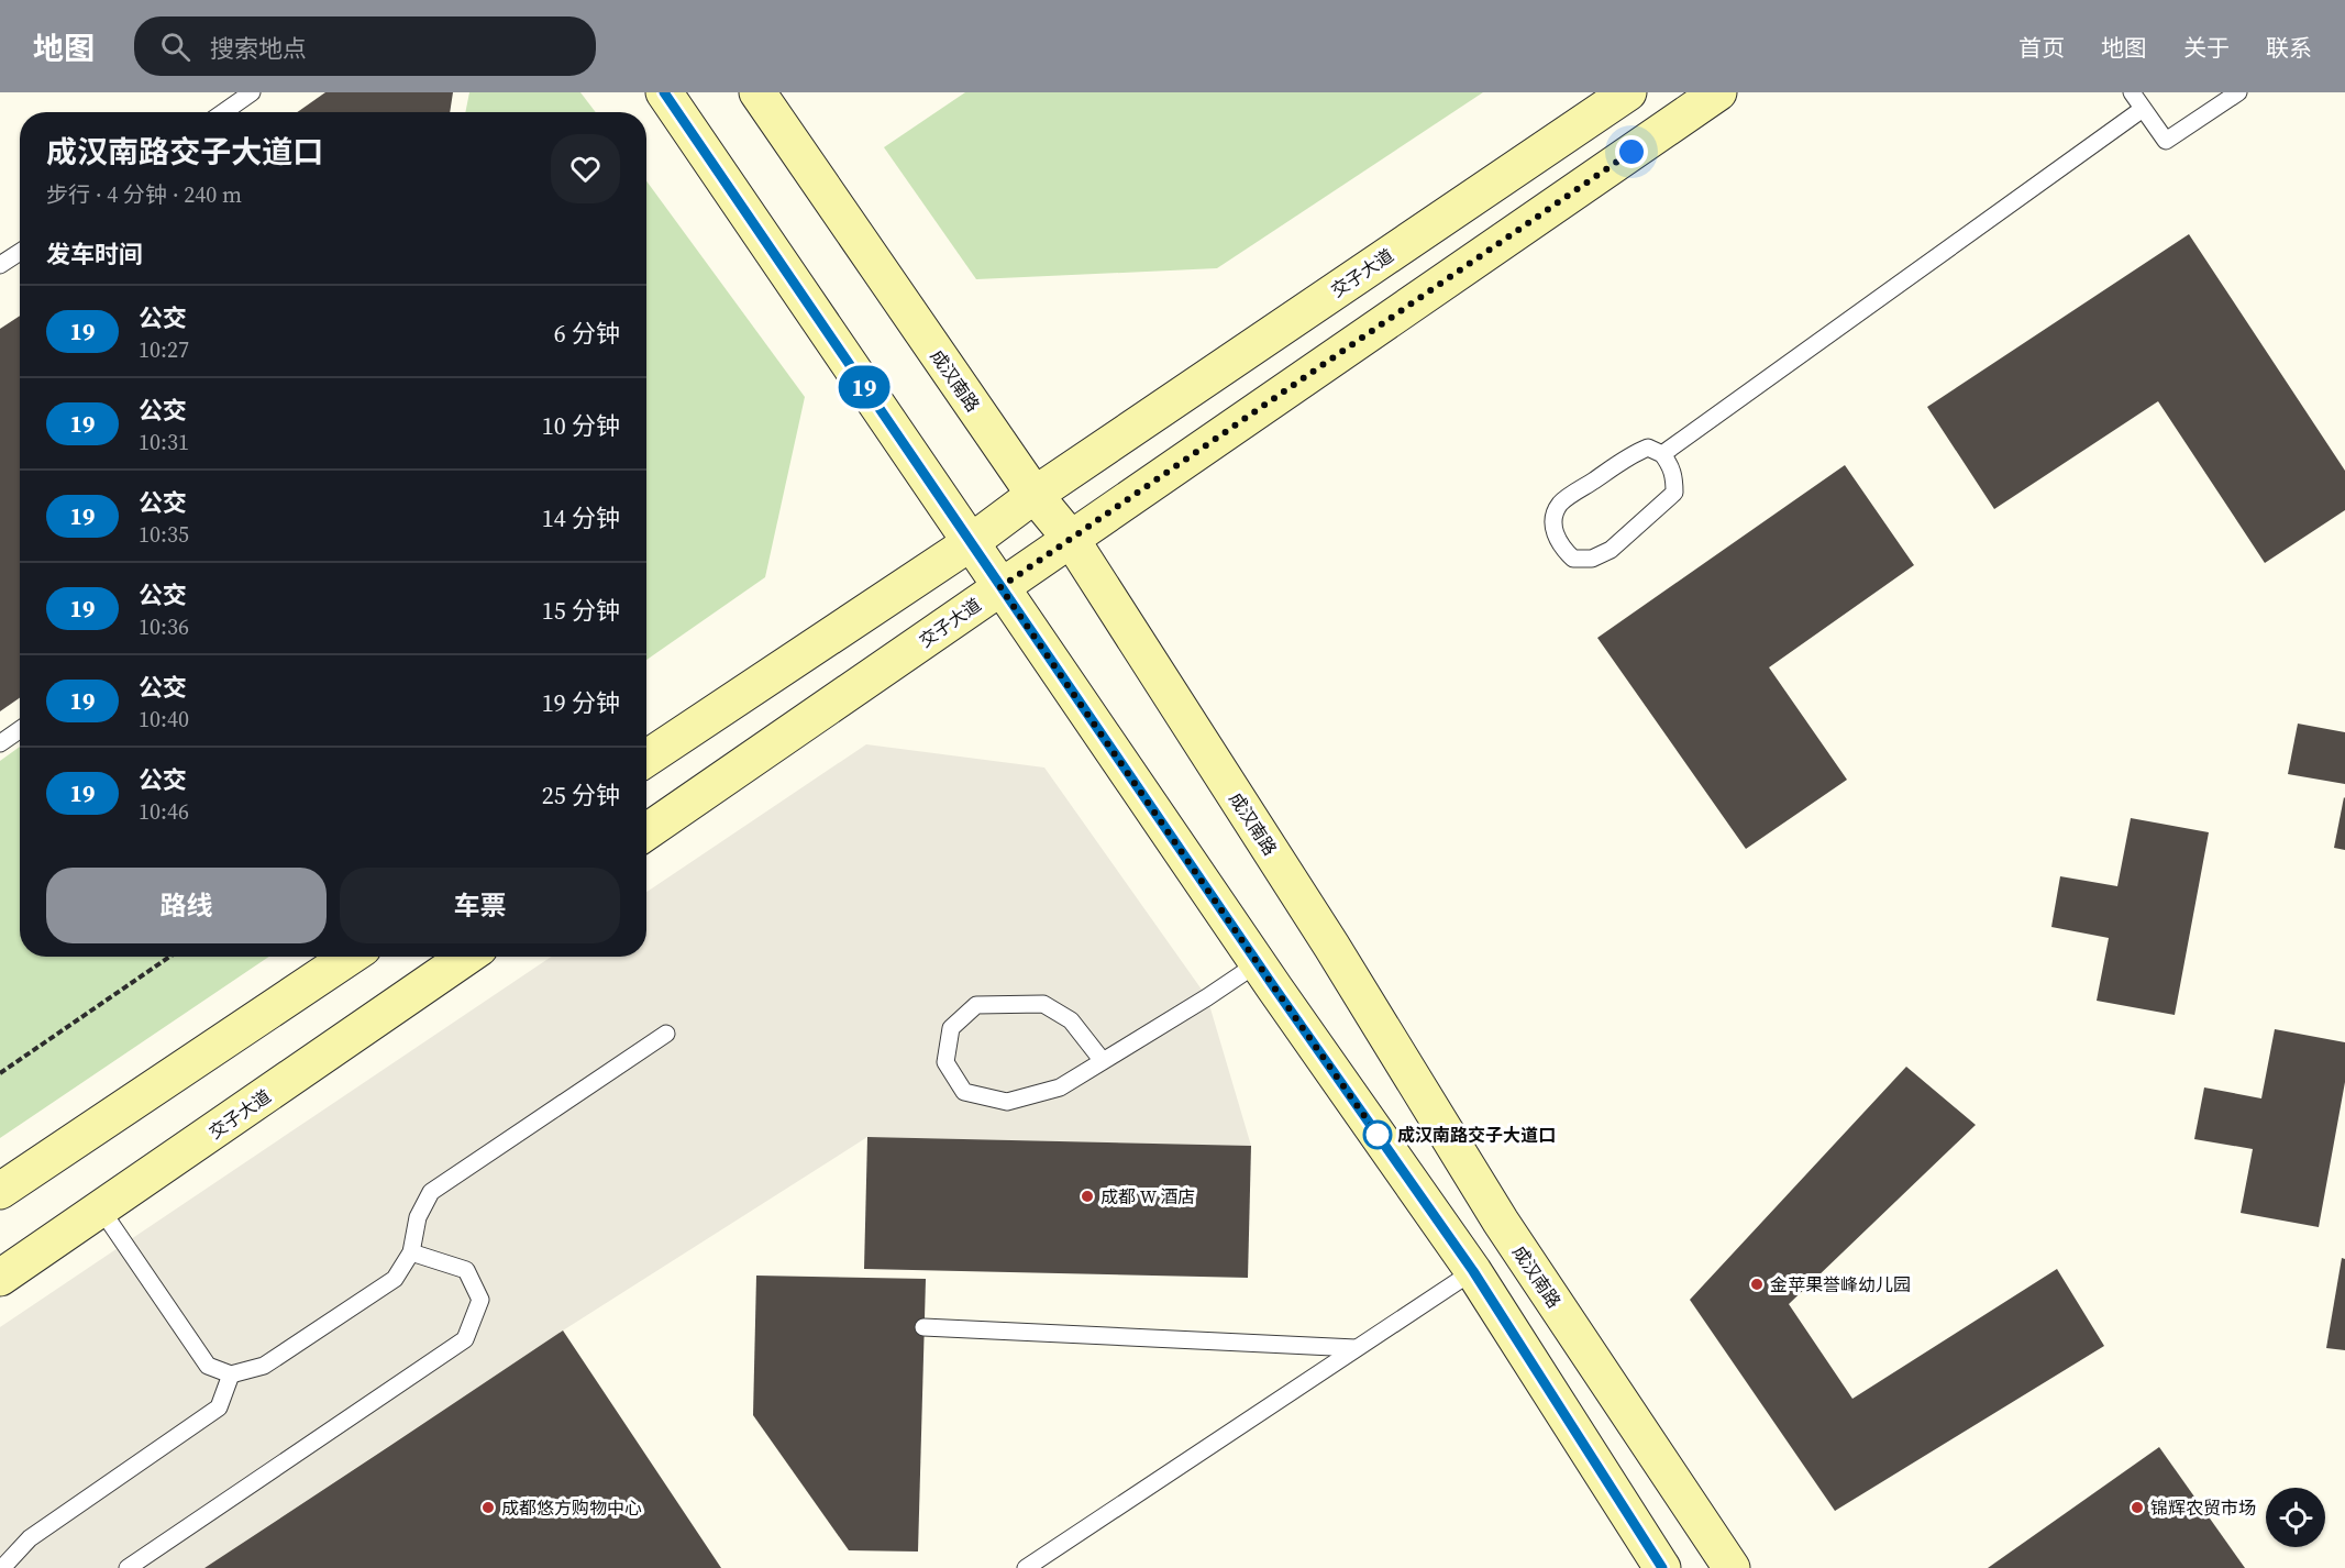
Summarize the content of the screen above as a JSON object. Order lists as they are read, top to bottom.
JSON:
{
  "streets": {
    "main road": ["交子大道", "成汉南路"]
  },
  "crossings": [
    ["交子大道", "成汉南路"]
  ],
  "places": [
    "成汉南路交子大道口",
    "成都 W 酒店",
    "金苹果誉峰幼儿园",
    "成都悠方购物中心",
    "锦辉农贸市场"
  ],
  "lines": ["bus line 19"],
  "page": {
    "header": "地图",
    "search": "搜索地点",
    "nav": [
      "首页",
      "地图",
      "关于",
      "联系"
    ],
    "on_map": "19",
    "heading": [
      ["成汉南路交子大道口", "步行 · 4 分钟 · 240 m"],
      "发车时间"
    ],
    "list": [
      {
        "mark": "19",
        "name": "公交",
        "note": "10:27",
        "value": "6 分钟"
      },
      {
        "mark": "19",
        "name": "公交",
        "note": "10:31",
        "value": "10 分钟"
      },
      {
        "mark": "19",
        "name": "公交",
        "note": "10:35",
        "value": "14 分钟"
      },
      {
        "mark": "19",
        "name": "公交",
        "note": "10:36",
        "value": "15 分钟"
      },
      {
        "mark": "19",
        "name": "公交",
        "note": "10:40",
        "value": "19 分钟"
      },
      {
        "mark": "19",
        "name": "公交",
        "note": "10:46",
        "value": "25 分钟"
      }
    ],
    "buttons": ["路线", "车票"]
  }
}
